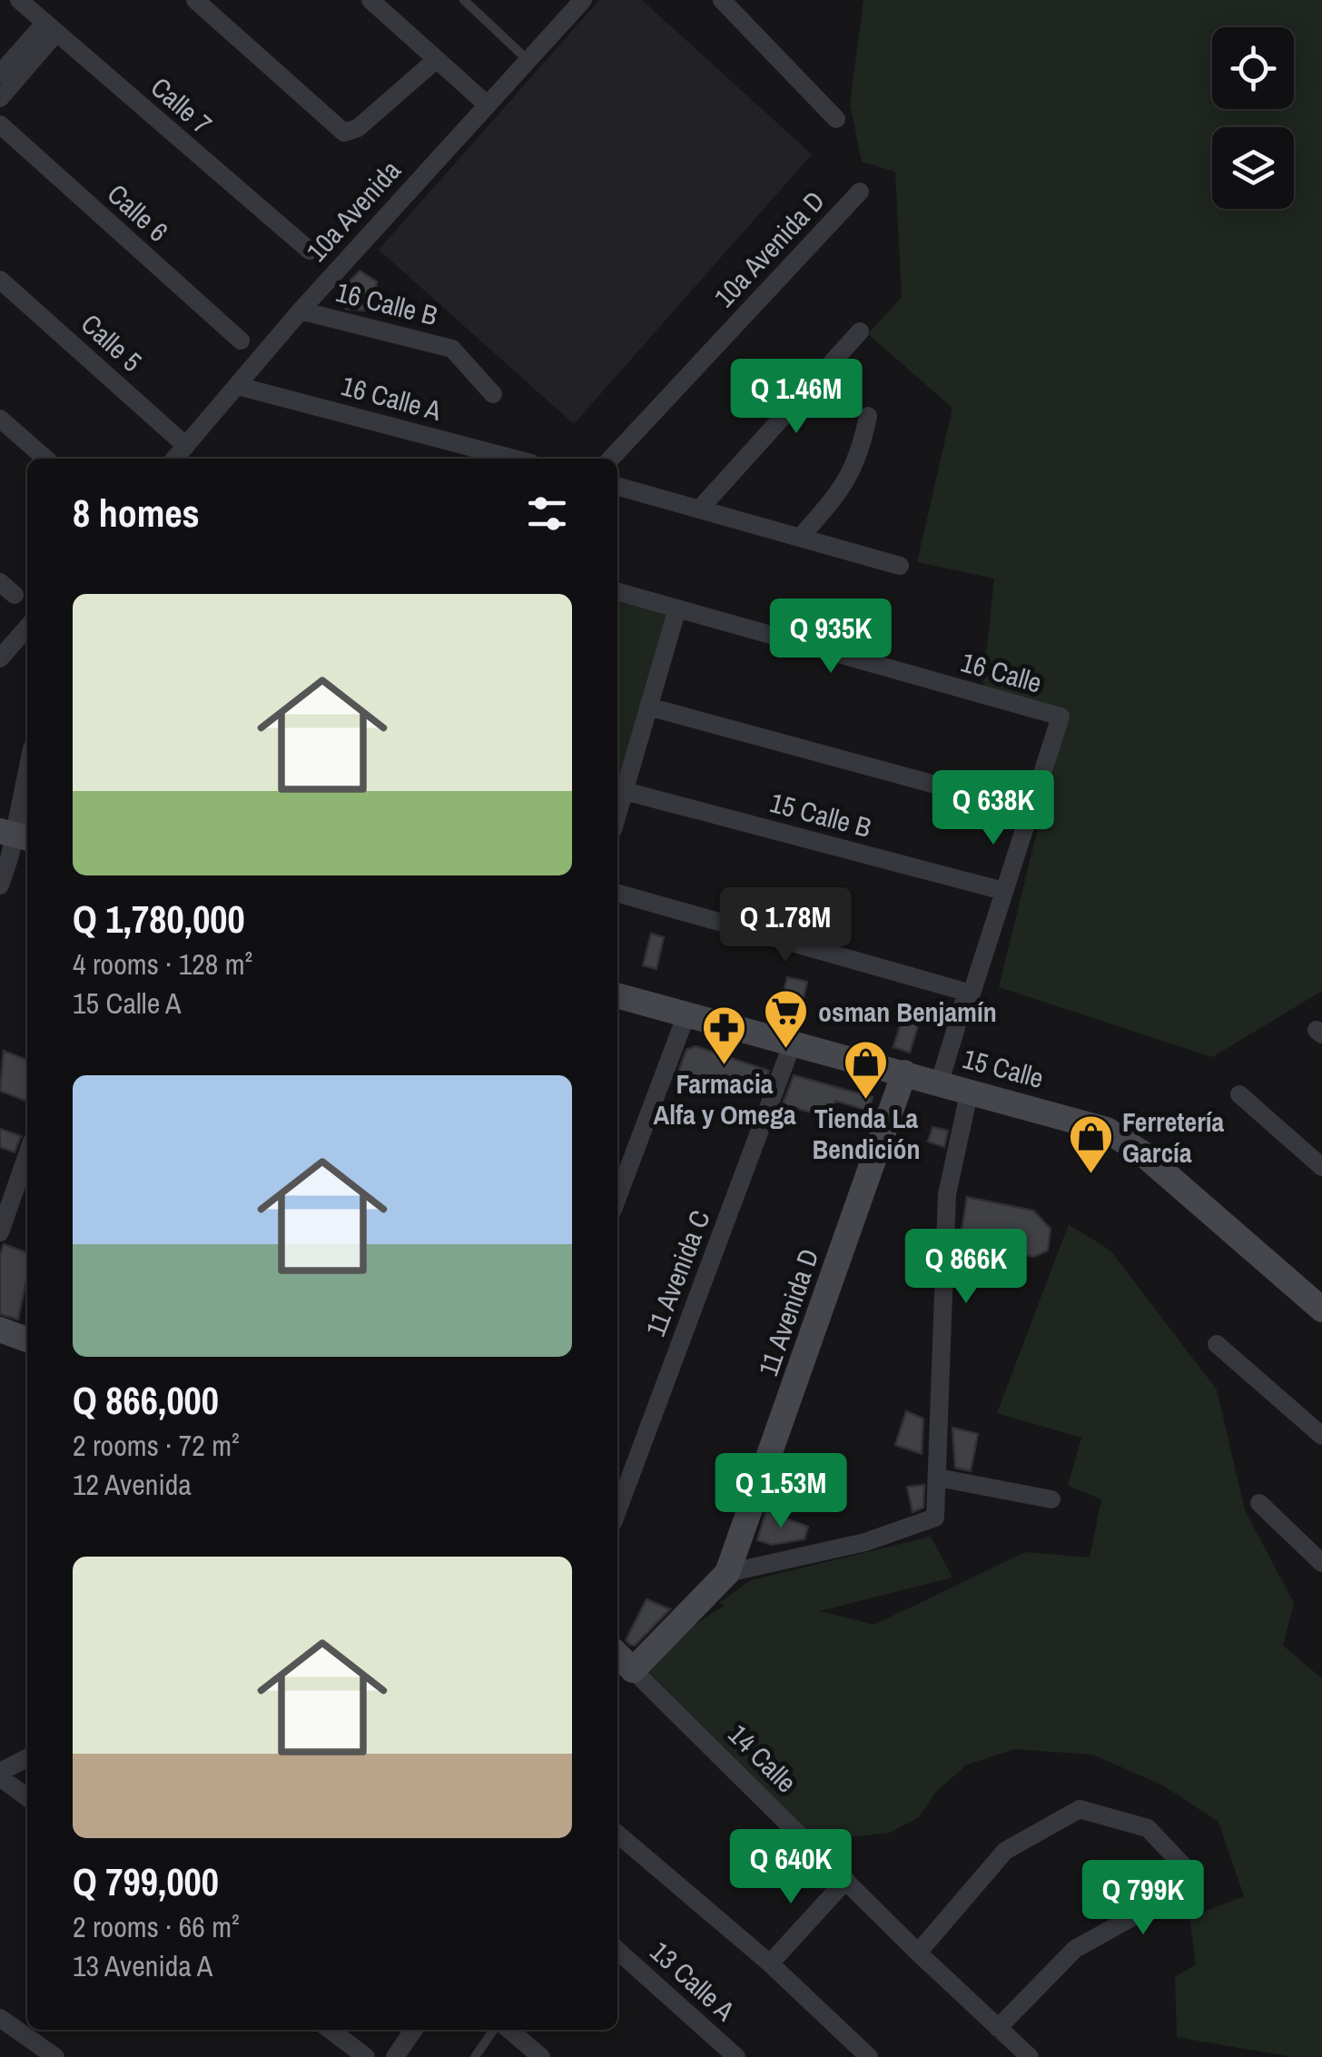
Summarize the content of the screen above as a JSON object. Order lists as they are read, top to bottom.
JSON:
{
  "streets": {
    "street": [
      "Calle 7",
      "10a Avenida",
      "Calle 6",
      "10a Avenida D",
      "16 Calle B",
      "Calle 5",
      "16 Calle A",
      "16 Calle",
      "15 Calle B",
      "15 Calle",
      "11 Avenida C",
      "11 Avenida D",
      "14 Calle",
      "13 Calle A"
    ]
  },
  "crossings": [
    ["10a Avenida", "16 Calle B"],
    ["10a Avenida", "Calle 5"],
    ["10a Avenida", "16 Calle A"],
    ["15 Calle", "11 Avenida C"],
    ["15 Calle", "11 Avenida D"]
  ],
  "places": {
    "supermarket": ["osman Benjamín"],
    "pharmacy": ["Farmacia Alfa y Omega"],
    "shop": ["Tienda La Bendición", "Ferretería García"]
  },
  "page": {
    "price": [
      "Q 1.46M",
      "Q 935K",
      "Q 638K",
      "Q 1.78M",
      "Q 866K",
      "Q 1.53M",
      "Q 640K",
      "Q 799K"
    ],
    "heading": "8 homes",
    "list": [
      {
        "name": "Q 1,780,000",
        "note": "4 rooms · 128 m² · 15 Calle A"
      },
      {
        "name": "Q 866,000",
        "note": "2 rooms · 72 m² · 12 Avenida"
      },
      {
        "name": "Q 799,000",
        "note": "2 rooms · 66 m² · 13 Avenida A"
      }
    ]
  }
}
